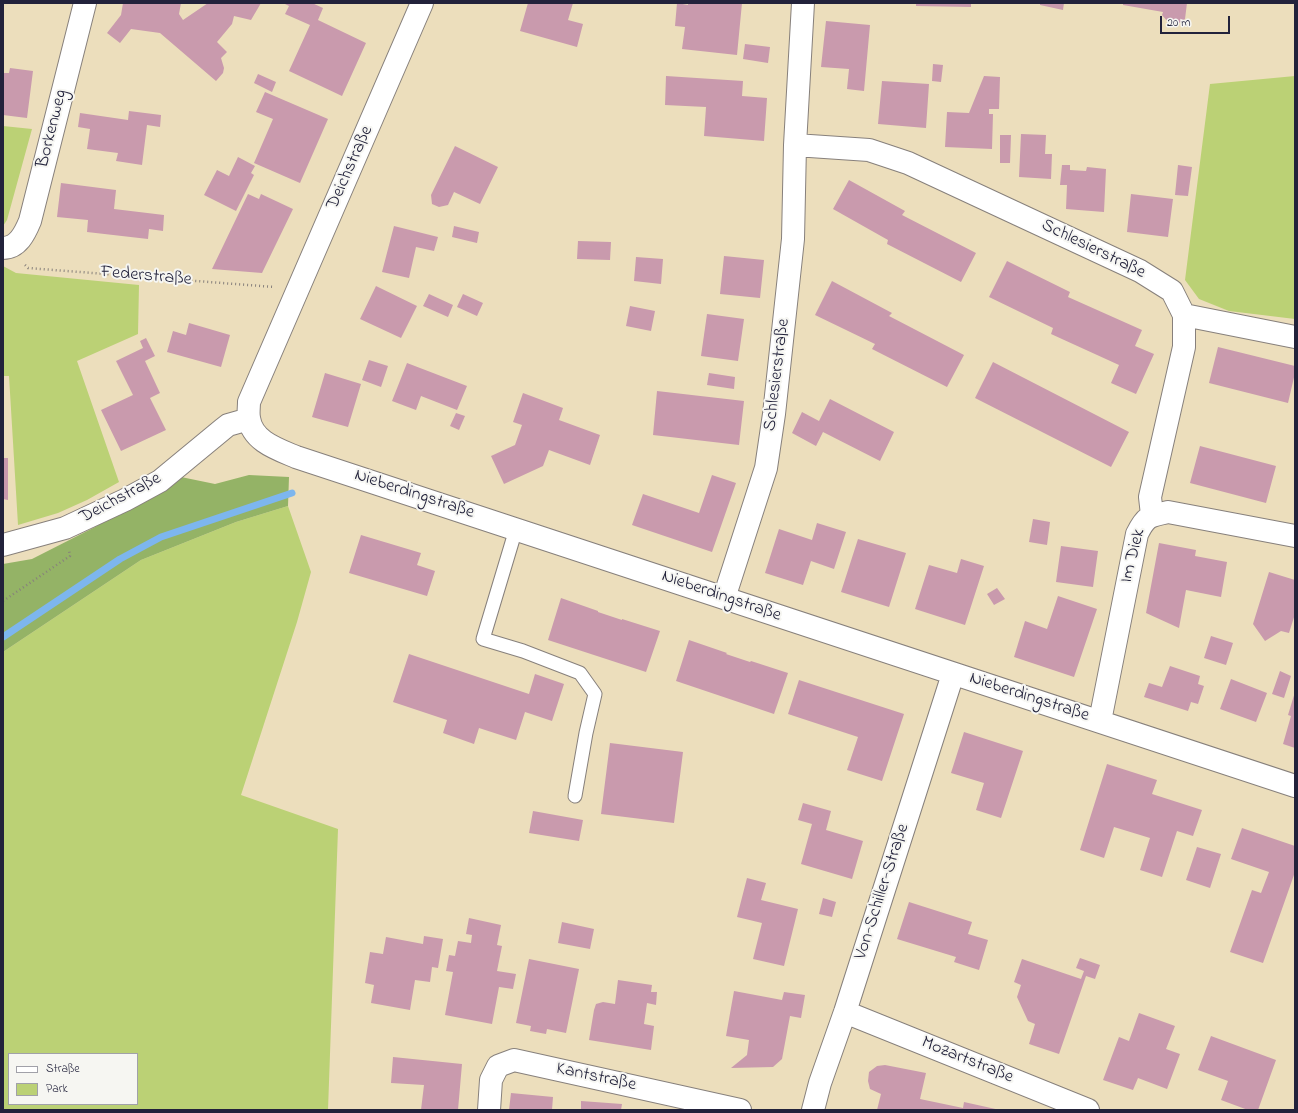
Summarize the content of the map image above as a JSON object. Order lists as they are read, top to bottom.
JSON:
{
  "streets": {
    "street": [
      "Borkenweg",
      "Deichstraße",
      "Schlesierstraße",
      "Nieberdingstraße",
      "Im Diek",
      "Von-Schiller-Straße",
      "Mozartstraße",
      "Kantstraße"
    ],
    "path": ["Federstraße"]
  },
  "crossings": [
    ["Borkenweg", "Federstraße"],
    ["Deichstraße", "Federstraße"],
    ["Deichstraße", "Nieberdingstraße"],
    ["Schlesierstraße", "Nieberdingstraße"],
    ["Schlesierstraße", "Im Diek"],
    ["Nieberdingstraße", "Im Diek"],
    ["Nieberdingstraße", "Von-Schiller-Straße"],
    ["Von-Schiller-Straße", "Mozartstraße"]
  ],
  "legend": ["Straße", "Park"],
  "scale_bar": "20 m"
}
